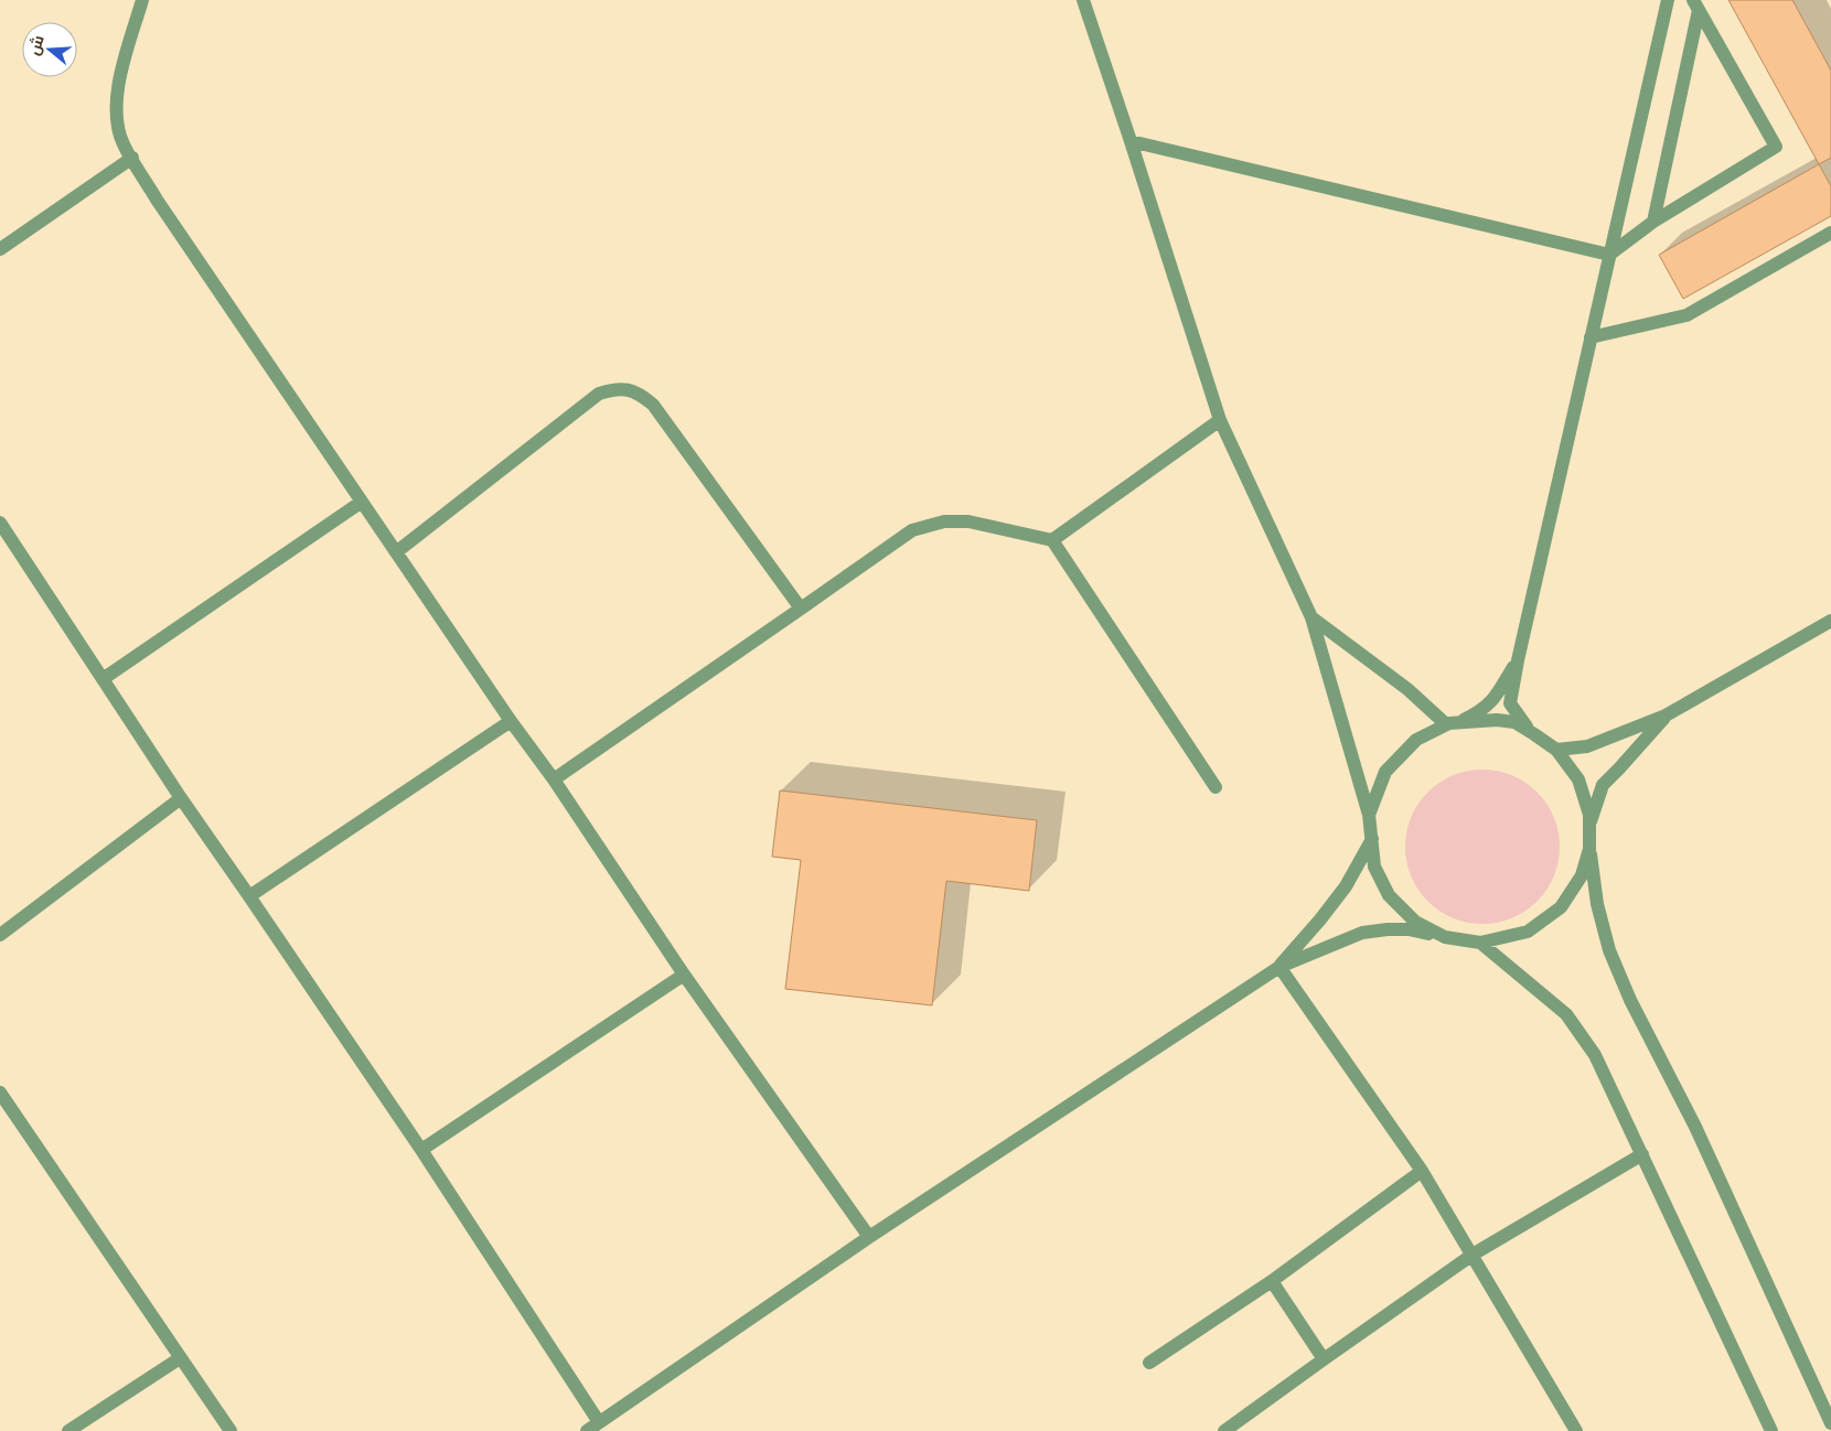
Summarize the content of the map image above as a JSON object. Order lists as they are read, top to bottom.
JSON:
{
  "north": "left"
}
